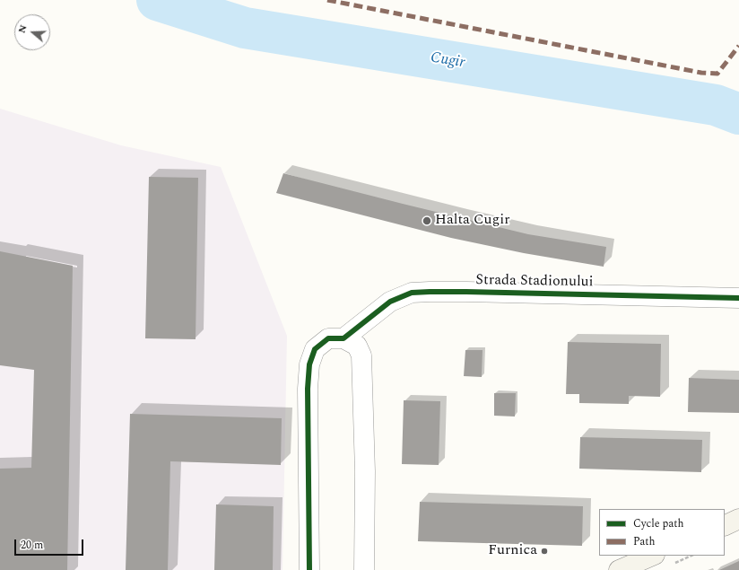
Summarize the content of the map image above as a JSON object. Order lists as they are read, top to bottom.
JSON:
{
  "streets": {
    "street": ["Strada Stadionului"]
  },
  "water": ["Cugir"],
  "places": ["Halta Cugir", "Furnica"],
  "legend": ["Cycle path", "Path"],
  "scale_bar": "20 m",
  "north": "left"
}
